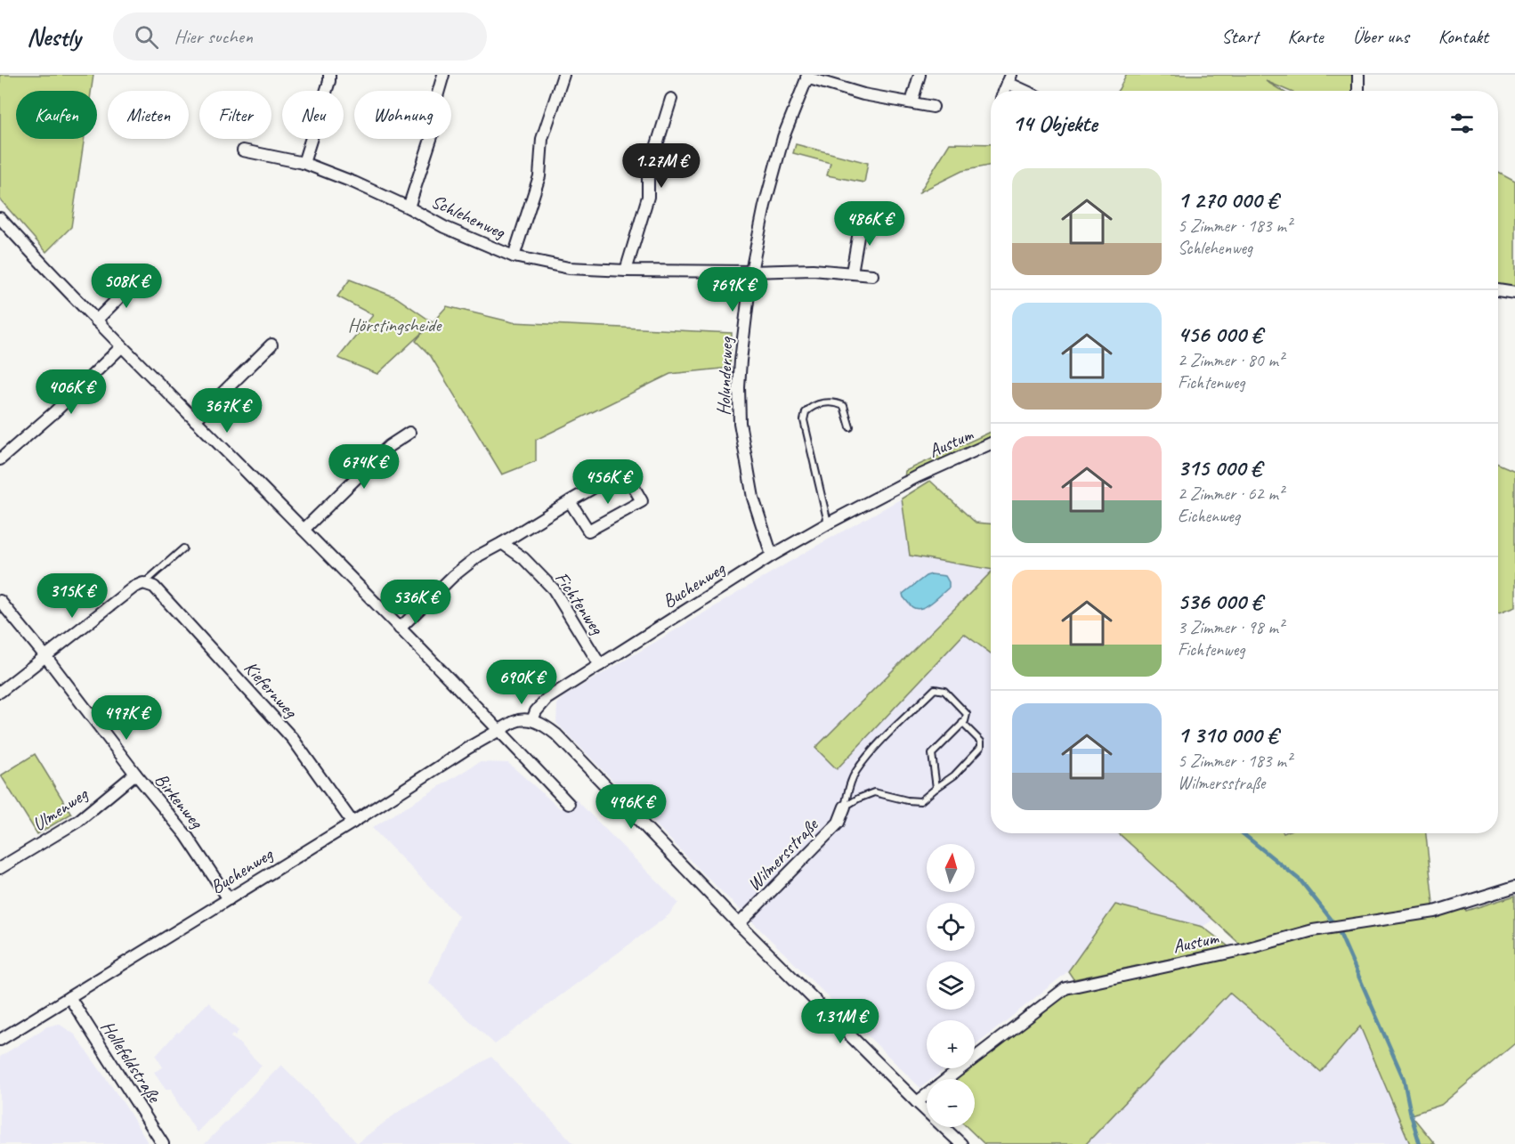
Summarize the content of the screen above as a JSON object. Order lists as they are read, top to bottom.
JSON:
{
  "streets": {
    "street": [
      "Schlehenweg",
      "Holunderweg",
      "Austum",
      "Buchenweg",
      "Fichtenweg",
      "Kiefernweg",
      "Birkenweg",
      "Ulmenweg",
      "Wilmersstraße",
      "Hollefeldstraße"
    ]
  },
  "crossings": [
    ["Schlehenweg", "Holunderweg"],
    ["Holunderweg", "Buchenweg"],
    ["Austum", "Buchenweg"],
    ["Buchenweg", "Fichtenweg"],
    ["Buchenweg", "Kiefernweg"],
    ["Buchenweg", "Birkenweg"],
    ["Buchenweg", "Hollefeldstraße"],
    ["Birkenweg", "Ulmenweg"]
  ],
  "parks": ["Hörstingsheide"],
  "north": "top",
  "page": {
    "header": "Nestly",
    "search": "Hier suchen",
    "nav": [
      "Start",
      "Karte",
      "Über uns",
      "Kontakt"
    ],
    "chip": [
      "Kaufen",
      "Mieten",
      "Filter",
      "Neu",
      "Wohnung"
    ],
    "heading": "14 Objekte",
    "price": [
      "1.27M €",
      "486K €",
      "508K €",
      "769K €",
      "406K €",
      "367K €",
      "674K €",
      "456K €",
      "315K €",
      "536K €",
      "690K €",
      "497K €",
      "496K €",
      "1.31M €"
    ],
    "list": [
      {
        "name": "1 270 000 €",
        "note": "5 Zimmer · 183 m² · Schlehenweg"
      },
      {
        "name": "456 000 €",
        "note": "2 Zimmer · 80 m² · Fichtenweg"
      },
      {
        "name": "315 000 €",
        "note": "2 Zimmer · 62 m² · Eichenweg"
      },
      {
        "name": "536 000 €",
        "note": "3 Zimmer · 98 m² · Fichtenweg"
      },
      {
        "name": "1 310 000 €",
        "note": "5 Zimmer · 183 m² · Wilmersstraße"
      }
    ],
    "map_buttons": ["+", "−"]
  }
}
